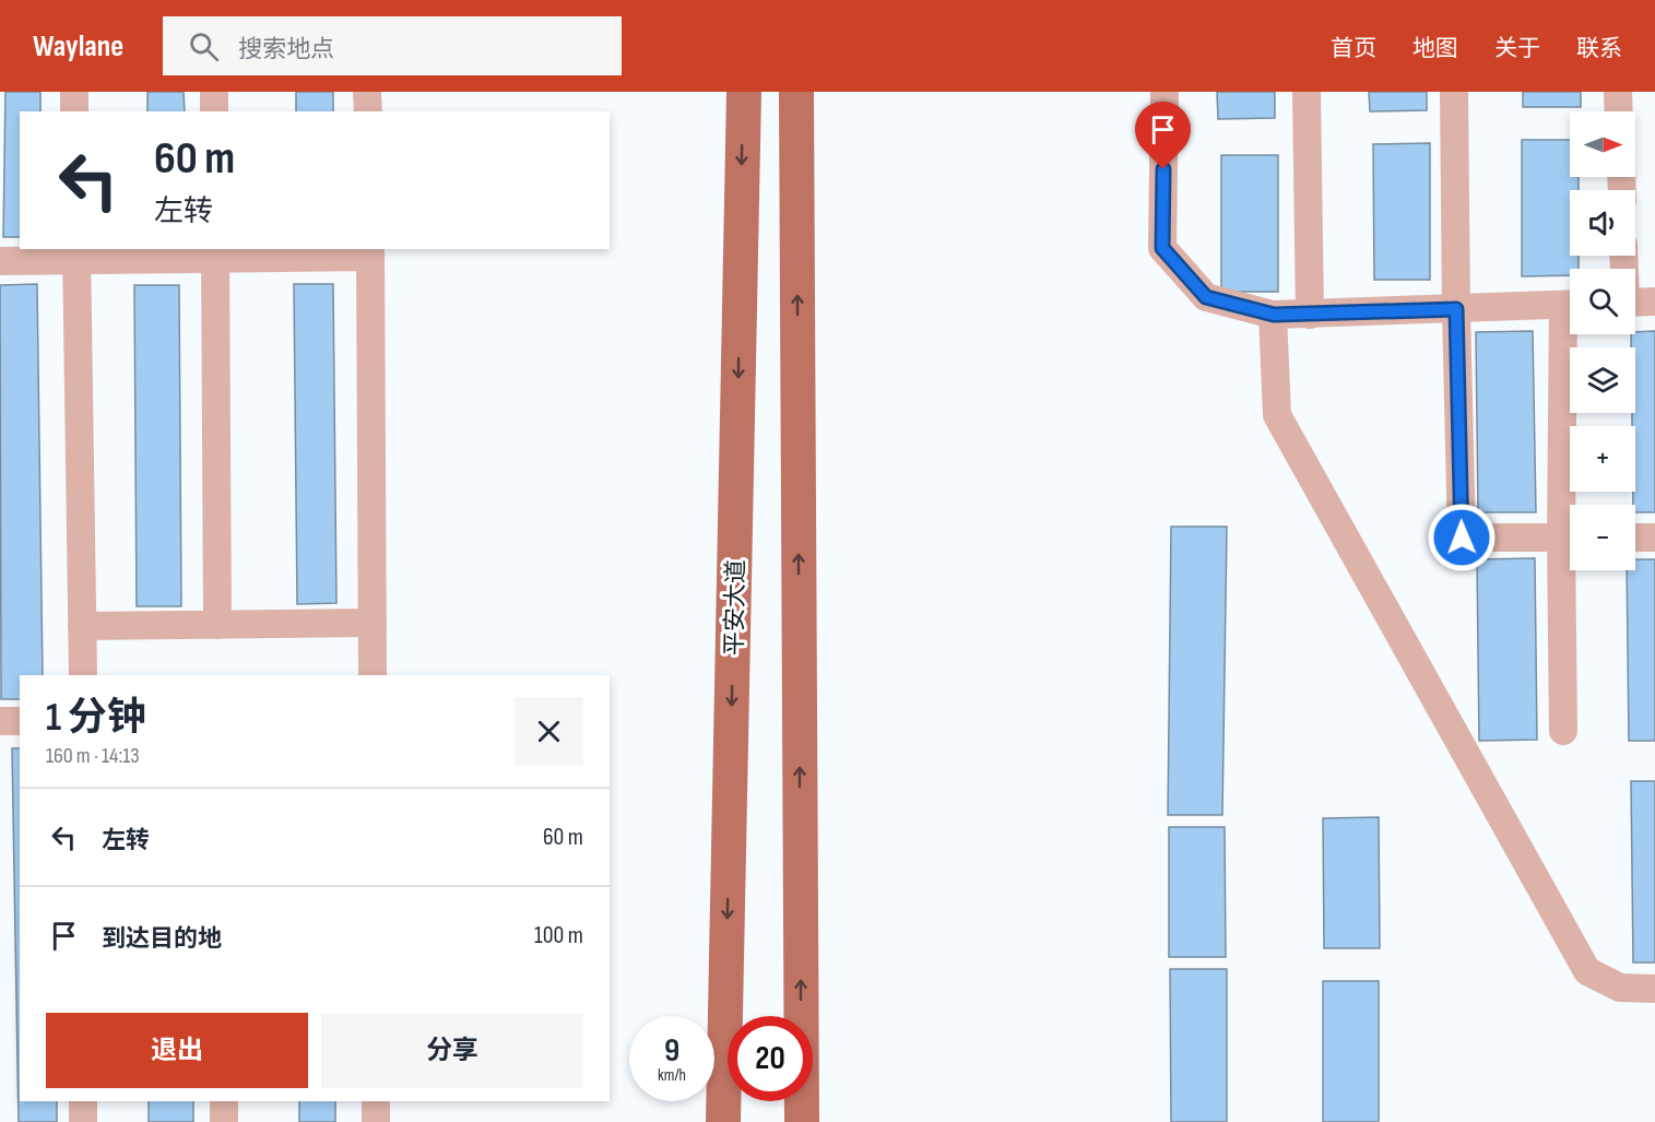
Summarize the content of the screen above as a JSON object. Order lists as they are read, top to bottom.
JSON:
{
  "streets": {
    "main road": ["平安大道"]
  },
  "north": "right",
  "page": {
    "header": "Waylane",
    "search": "搜索地点",
    "nav": [
      "首页",
      "地图",
      "关于",
      "联系"
    ],
    "map_buttons": ["+", "−"],
    "turn": ["60 m", "左转"],
    "heading": ["1 分钟", "160 m · 14:13"],
    "list": [
      {
        "name": "左转",
        "value": "60 m"
      },
      {
        "name": "到达目的地",
        "value": "100 m"
      }
    ],
    "buttons": ["退出", "分享"],
    "speed": "9 km/h",
    "limit": "20"
  }
}
